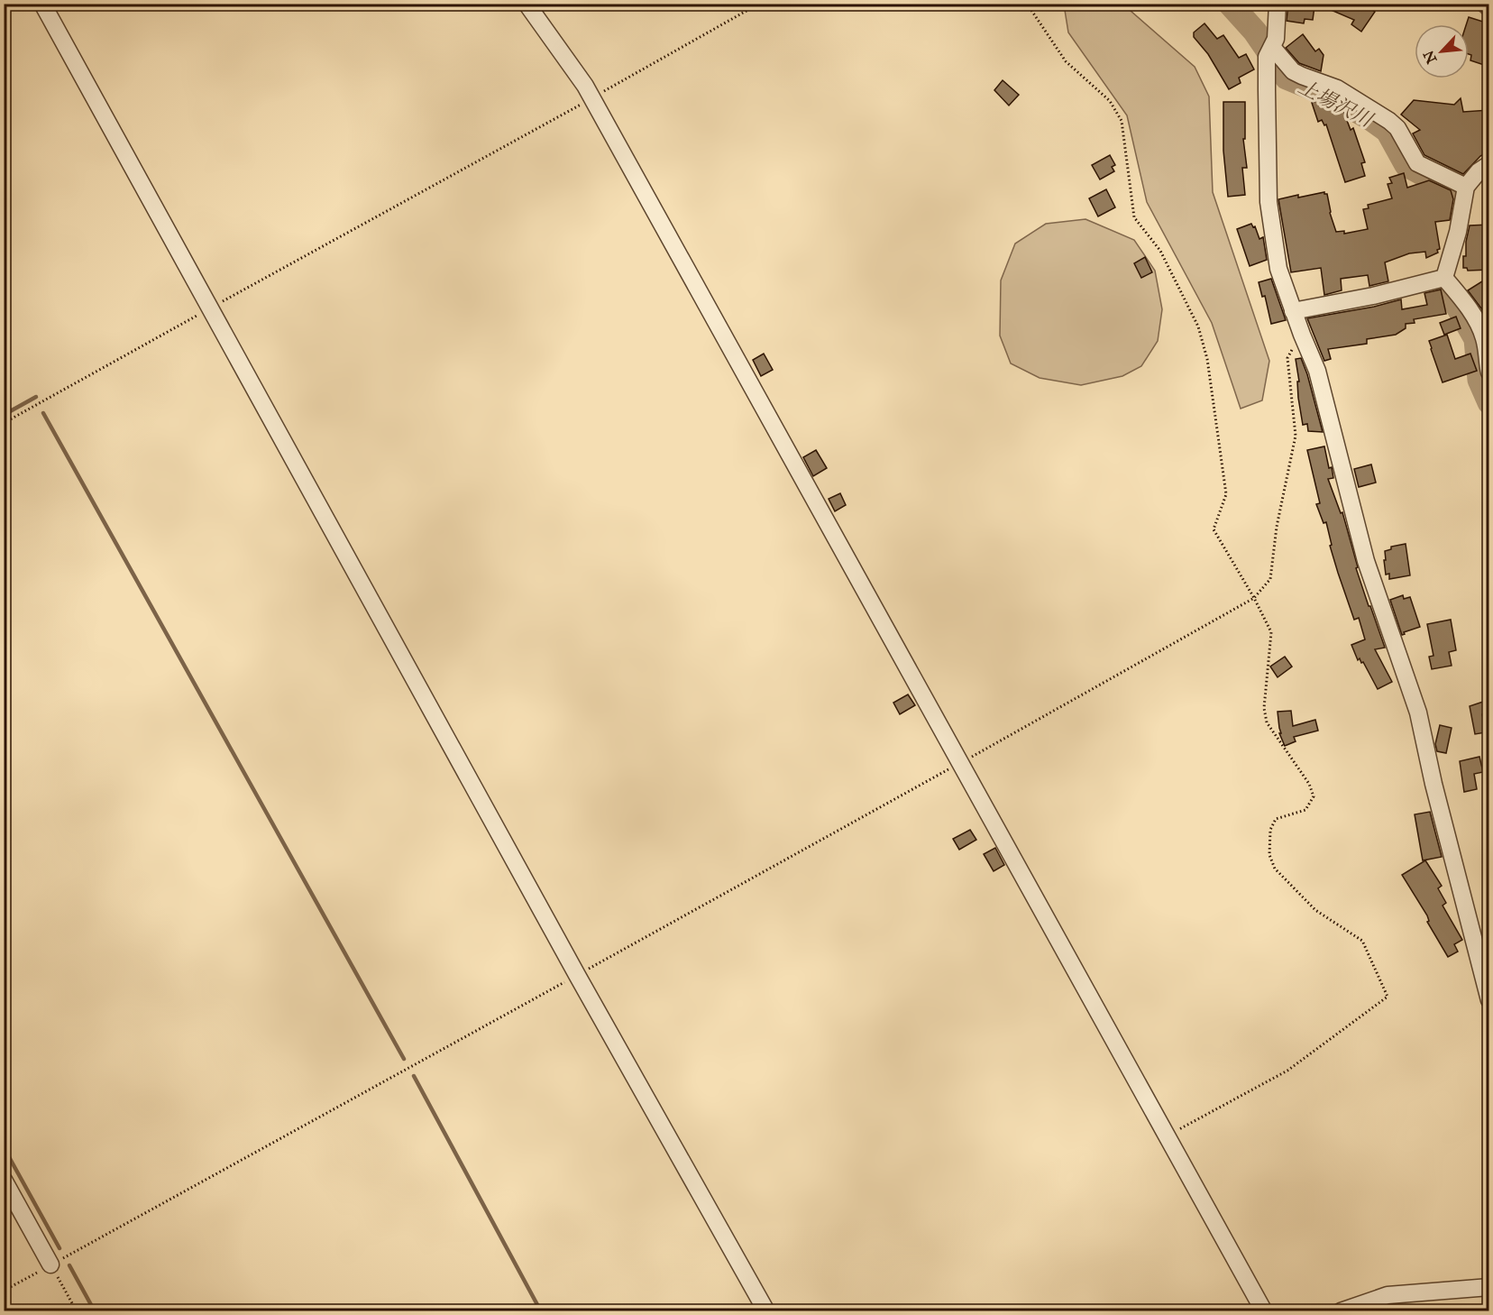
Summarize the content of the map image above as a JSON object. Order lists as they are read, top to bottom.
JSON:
{
  "water": ["上場沢川"],
  "north": "bottom left"
}
